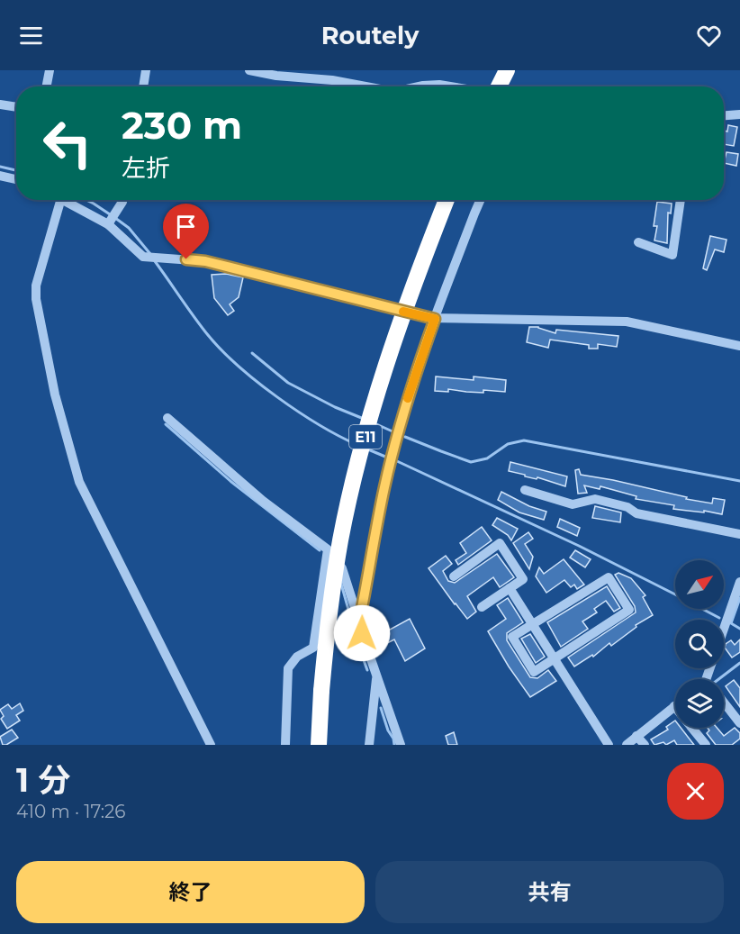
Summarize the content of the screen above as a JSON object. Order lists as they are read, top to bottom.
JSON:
{
  "streets": {
    "highway": ["E11"]
  },
  "north": "top right",
  "page": {
    "header": "Routely",
    "turn": ["230 m", "左折"],
    "heading": ["1 分", "410 m · 17:26"],
    "buttons": ["終了", "共有"]
  }
}
